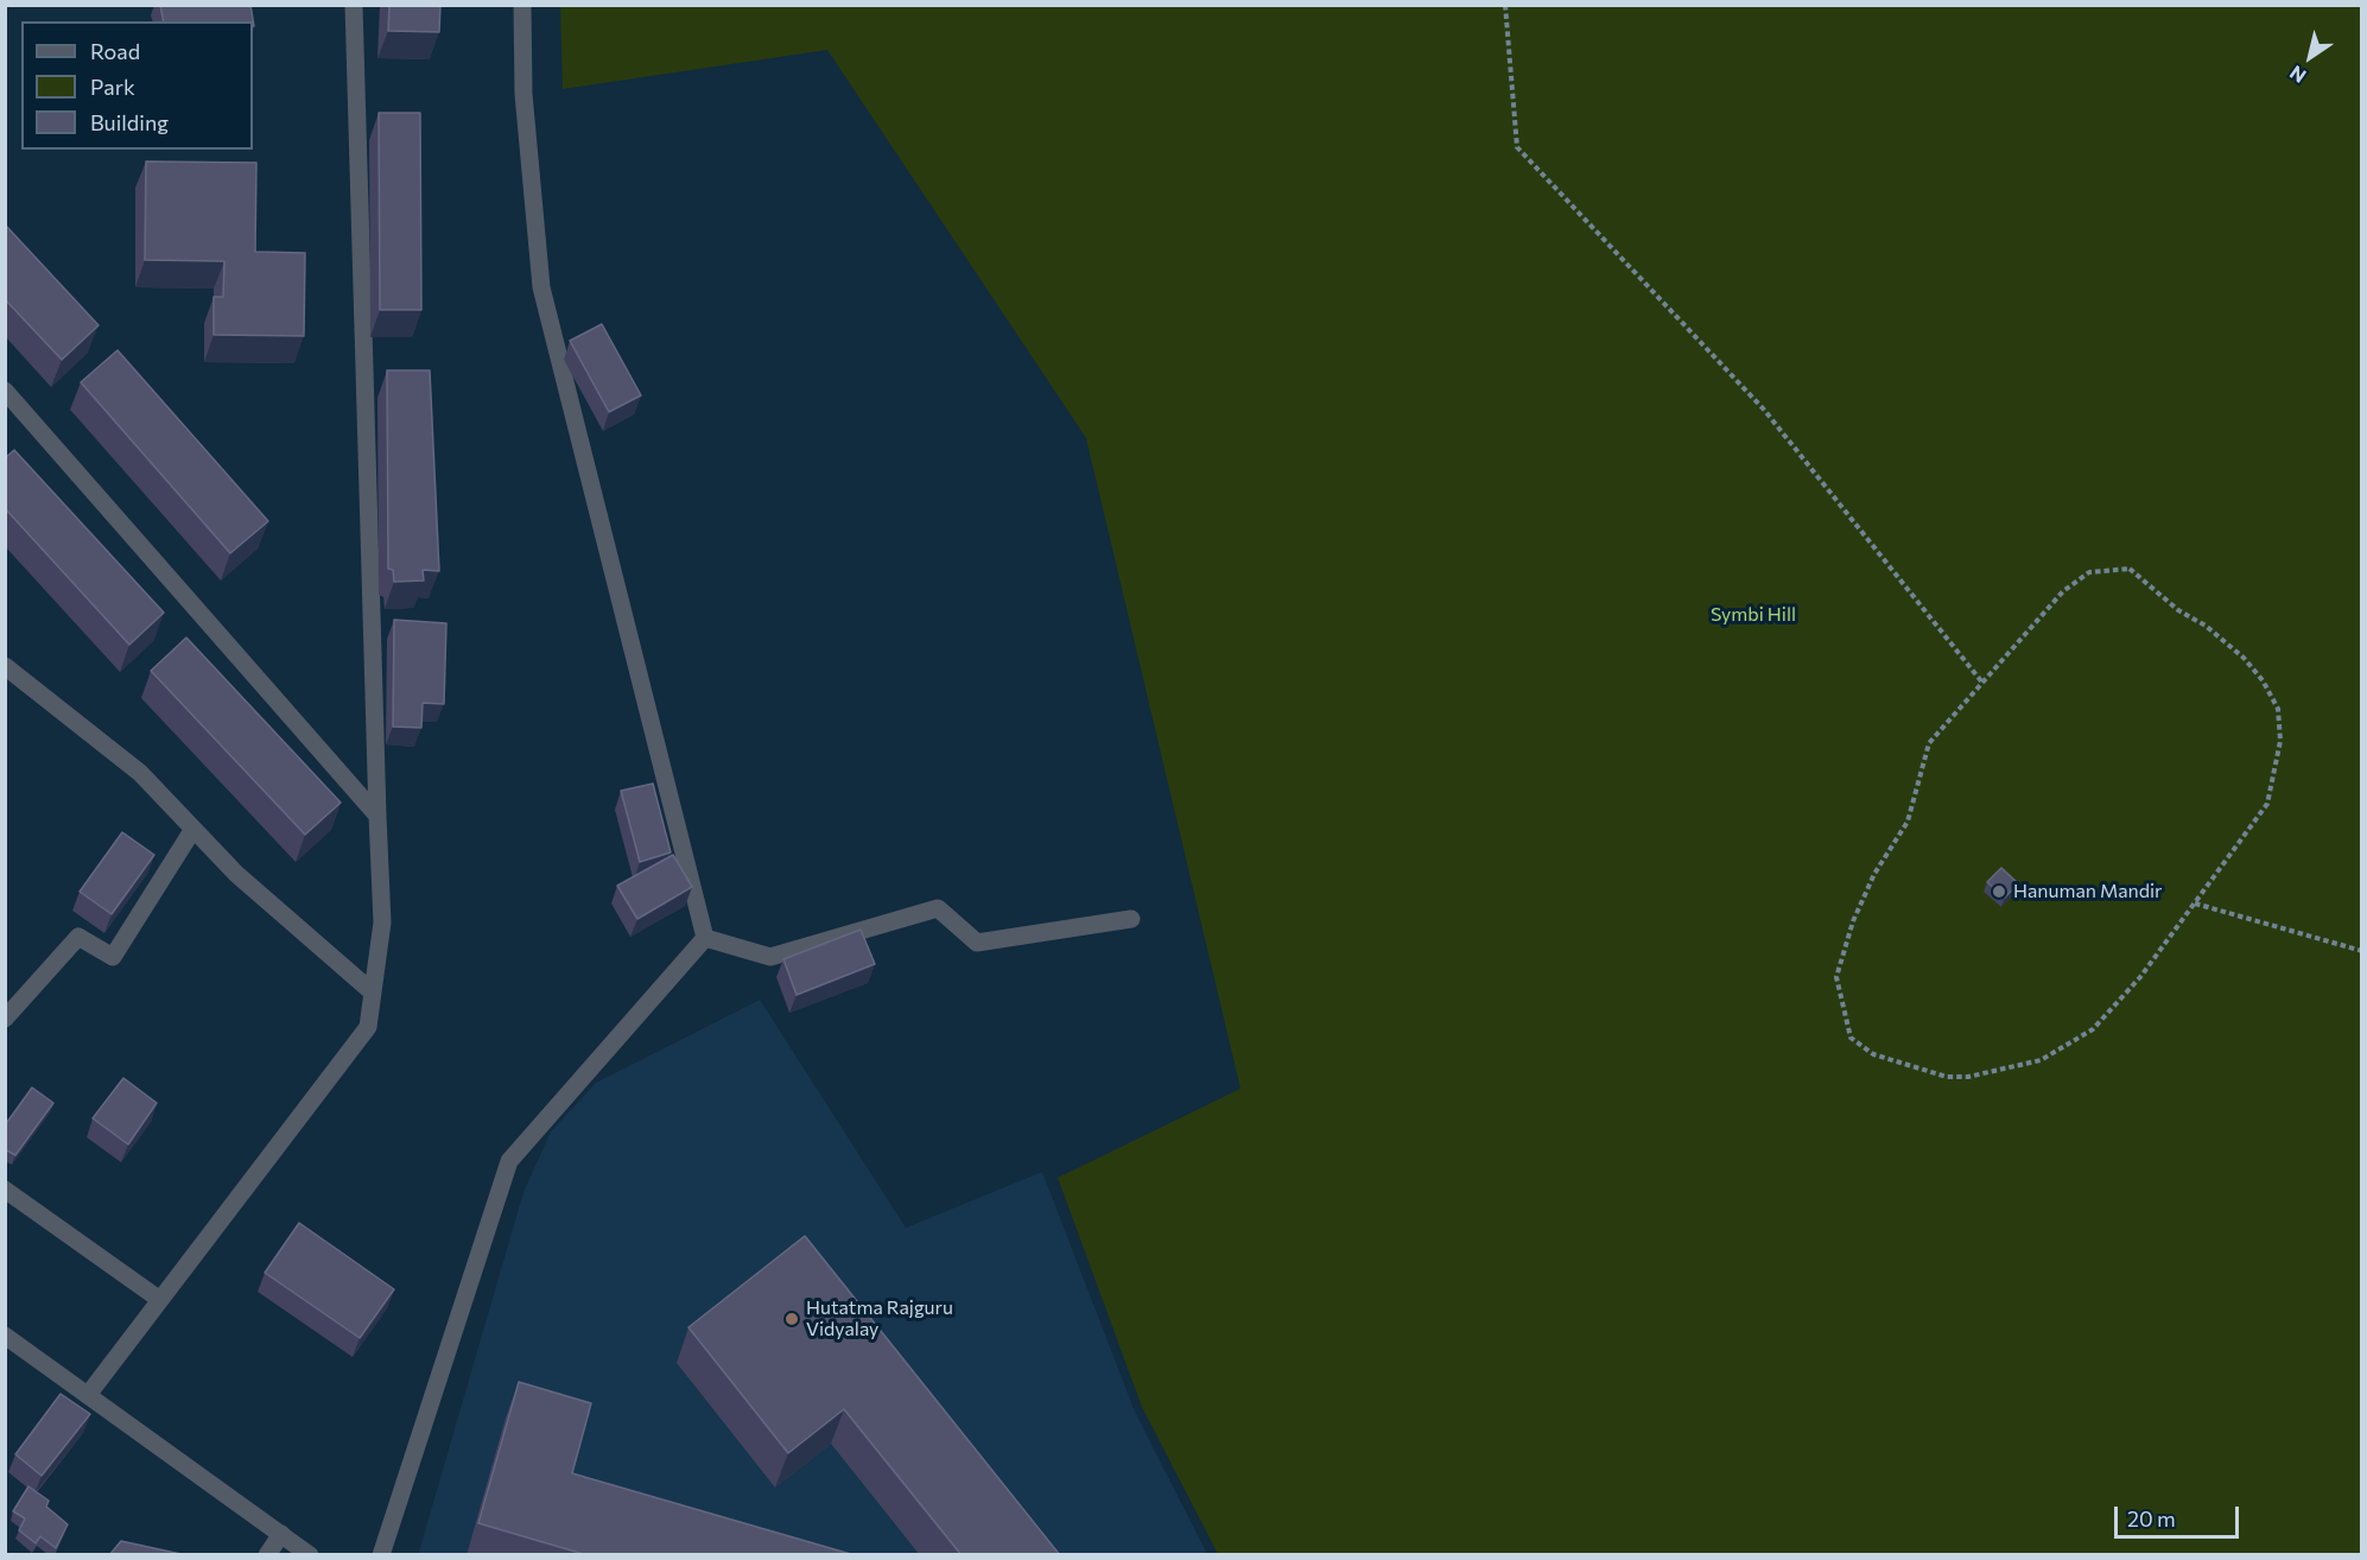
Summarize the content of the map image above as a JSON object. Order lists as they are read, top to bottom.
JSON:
{
  "parks": ["Symbi Hill"],
  "places": ["Hanuman Mandir", "Hutatma Rajguru Vidyalay"],
  "legend": ["Road", "Park", "Building"],
  "scale_bar": "20 m",
  "north": "bottom left"
}
